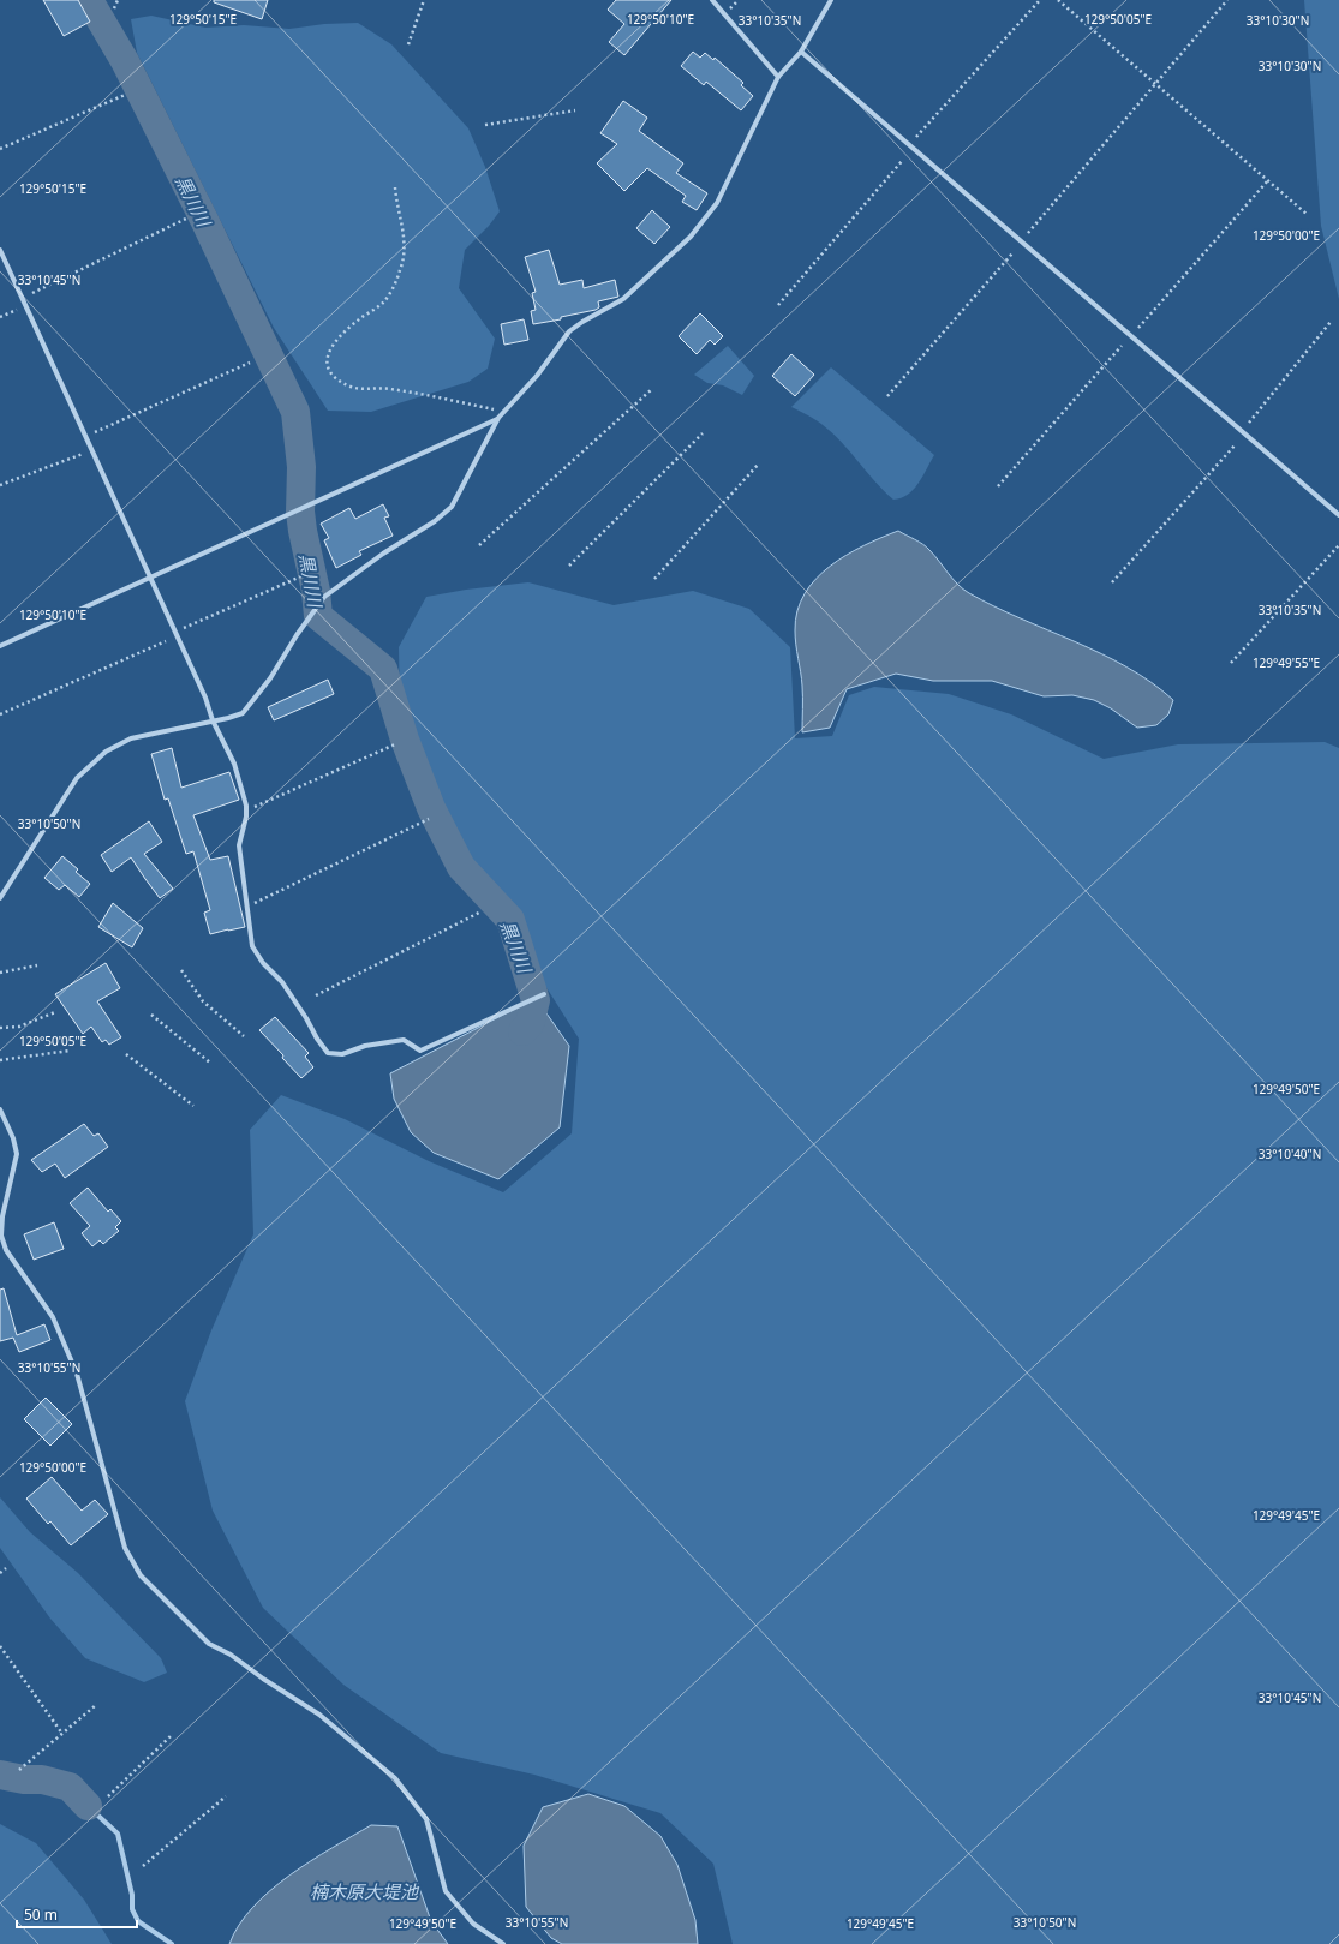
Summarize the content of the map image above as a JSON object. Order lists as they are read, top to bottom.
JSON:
{
  "water": ["黒川川", "楠木原大堤池"],
  "scale_bar": "50 m",
  "coordinates": [
    "129°50'15\"E",
    "129°50'10\"E",
    "129°50'05\"E",
    "33°10'35\"N",
    "33°10'30\"N",
    "129°50'00\"E",
    "33°10'45\"N",
    "129°49'55\"E",
    "33°10'50\"N",
    "129°49'50\"E",
    "33°10'40\"N",
    "33°10'55\"N",
    "129°49'45\"E"
  ]
}
